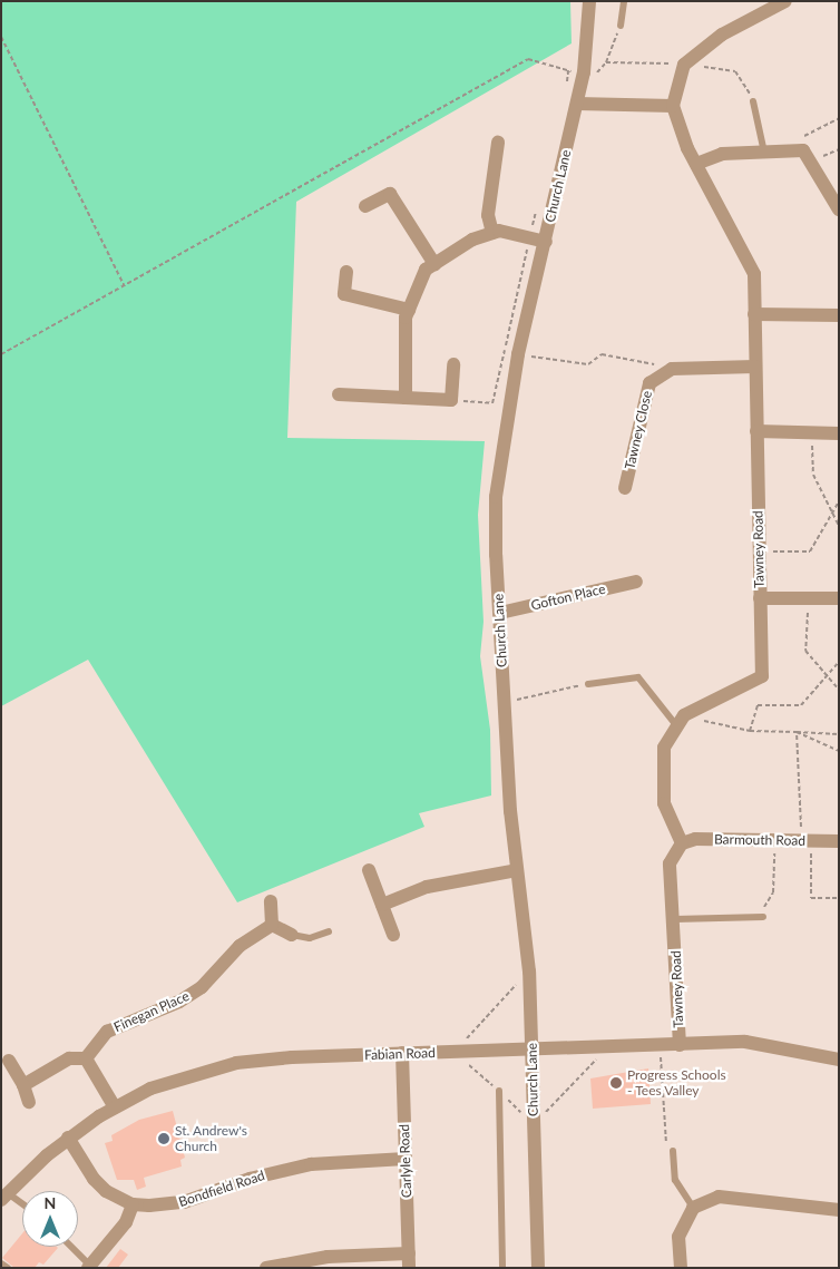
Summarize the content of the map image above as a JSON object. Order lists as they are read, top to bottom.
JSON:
{
  "streets": {
    "street": [
      "Church Lane",
      "Tawney Close",
      "Tawney Road",
      "Gofton Place",
      "Barmouth Road",
      "Finegan Place",
      "Fabian Road",
      "Carlyle Road",
      "Bondfield Road"
    ]
  },
  "crossings": [
    ["Church Lane", "Gofton Place"],
    ["Church Lane", "Fabian Road"],
    ["Tawney Road", "Barmouth Road"],
    ["Tawney Road", "Fabian Road"],
    ["Fabian Road", "Carlyle Road"],
    ["Fabian Road", "Bondfield Road"],
    ["Carlyle Road", "Bondfield Road"]
  ],
  "places": ["Progress Schools - Tees Valley", "St. Andrew's Church"],
  "north": "top"
}
